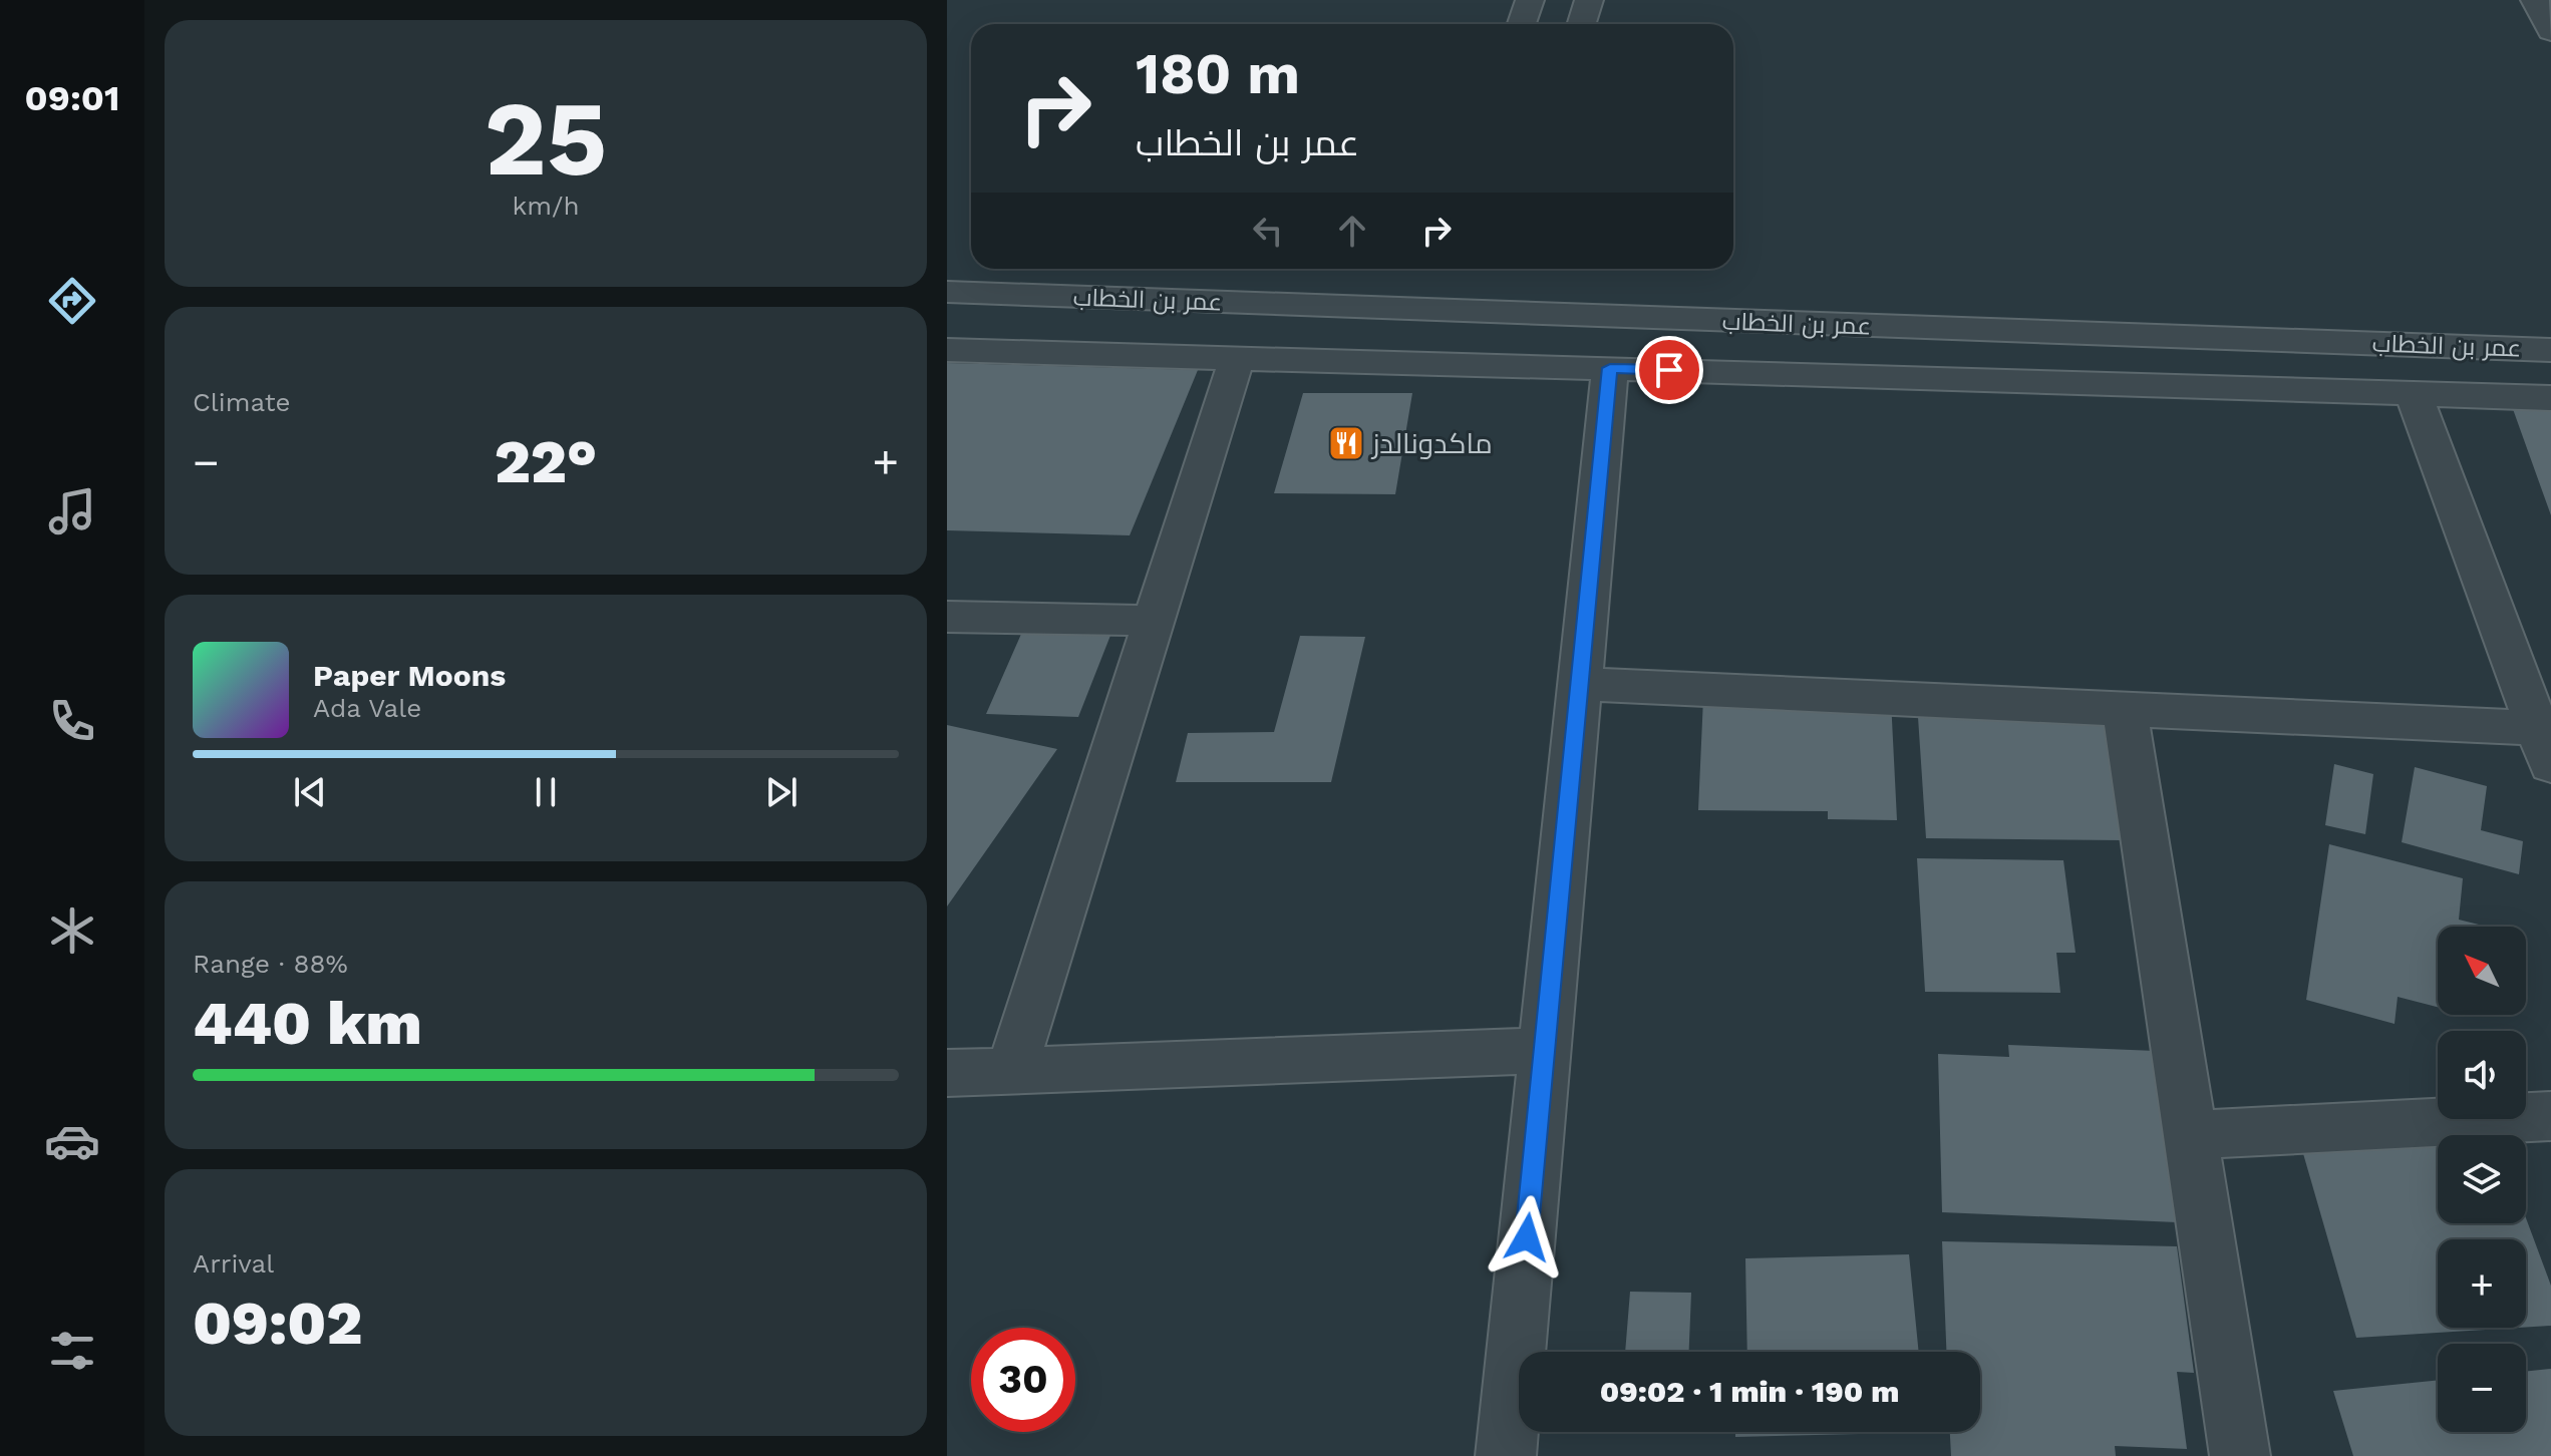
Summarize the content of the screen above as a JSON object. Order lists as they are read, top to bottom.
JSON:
{
  "streets": {
    "street": ["عمر بن الخطاب"]
  },
  "places": {
    "restaurant": ["ماكدونالدز"]
  },
  "north": "top left",
  "page": {
    "tabs": "09:01",
    "tile": [
      ["25", "km/h"],
      "Climate",
      ["Range · 88%", "440 km"],
      ["Arrival", "09:02"]
    ],
    "turn": ["180 m", "عمر بن الخطاب"],
    "heat": ["−", "22°", "+"],
    "song": ["Paper Moons", "Ada Vale"],
    "map_buttons": ["+", "−"],
    "limit": "30",
    "trip": "09:02 · 1 min · 190 m"
  }
}
